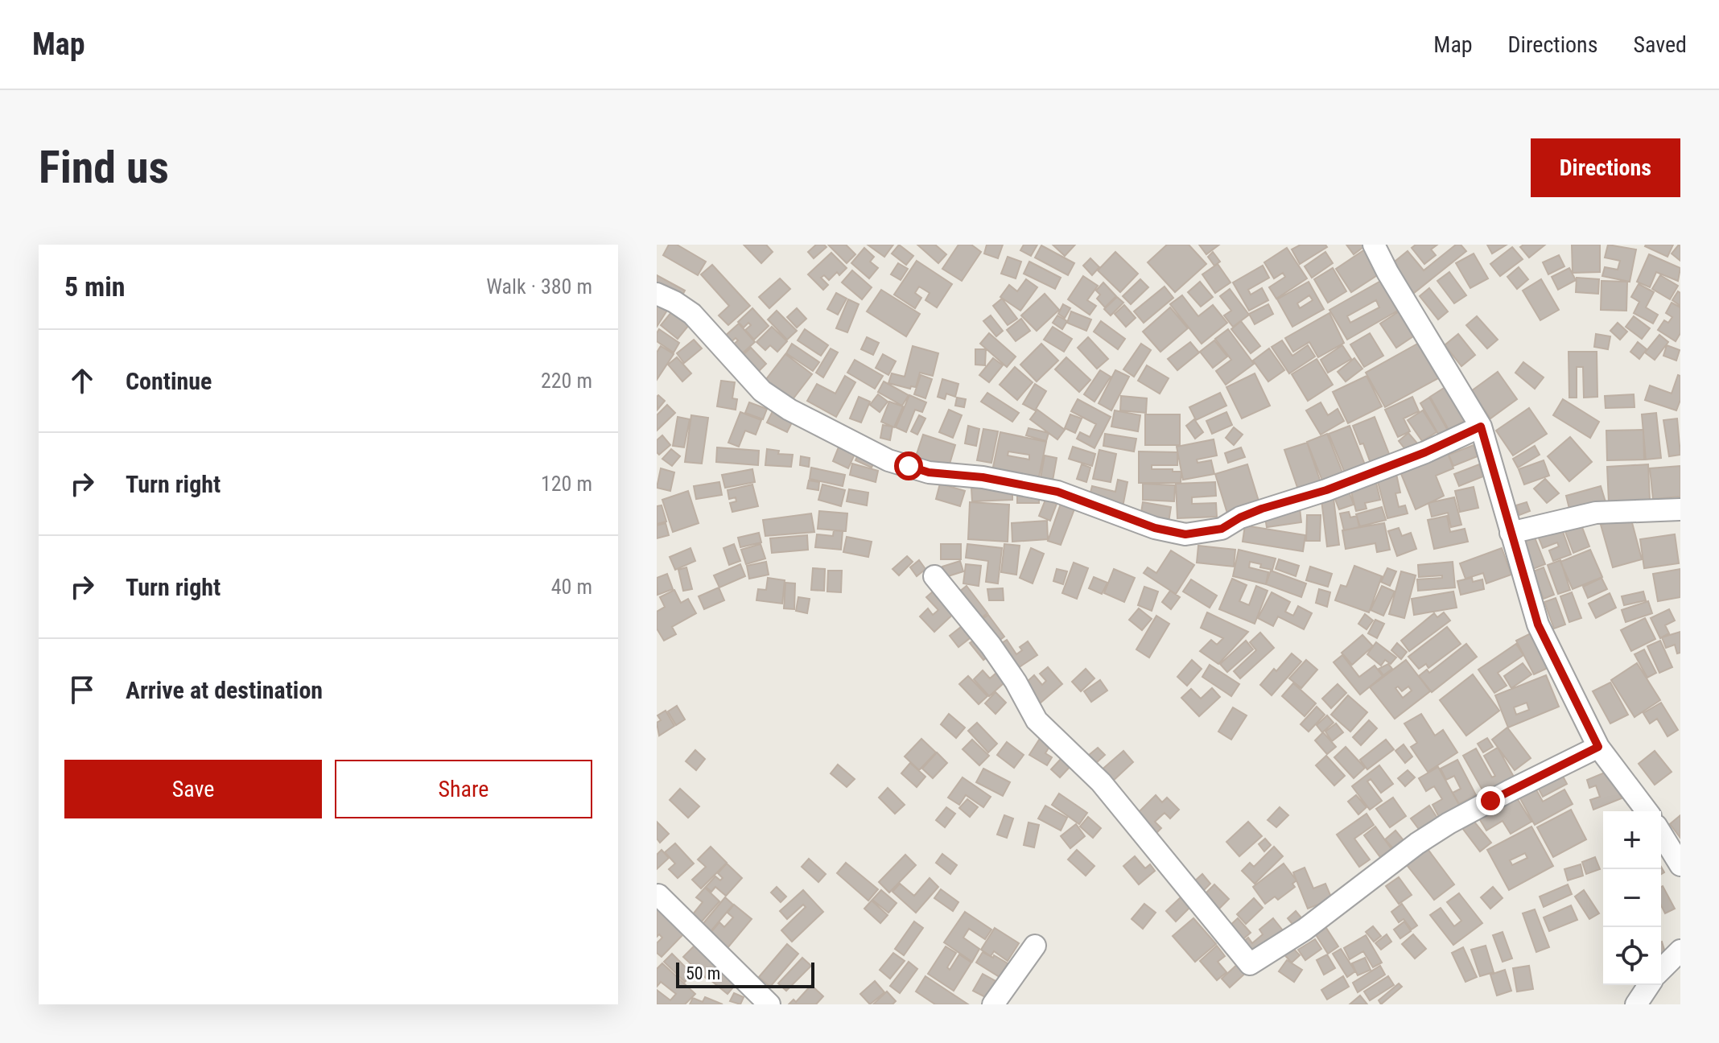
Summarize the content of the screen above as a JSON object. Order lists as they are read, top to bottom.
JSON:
{
  "scale_bar": "50 m",
  "page": {
    "header": "Map",
    "nav": ["Map", "Directions", "Saved"],
    "buttons": [
      "Directions",
      ["Save", "Share"]
    ],
    "title": "Find us",
    "heading": ["5 min", "Walk · 380 m"],
    "list": [
      ["Continue", "220 m"],
      ["Turn right", "120 m"],
      ["Turn right", "40 m"],
      "Arrive at destination"
    ],
    "map_buttons": ["+", "−"],
    "scale": "50 m"
  }
}
